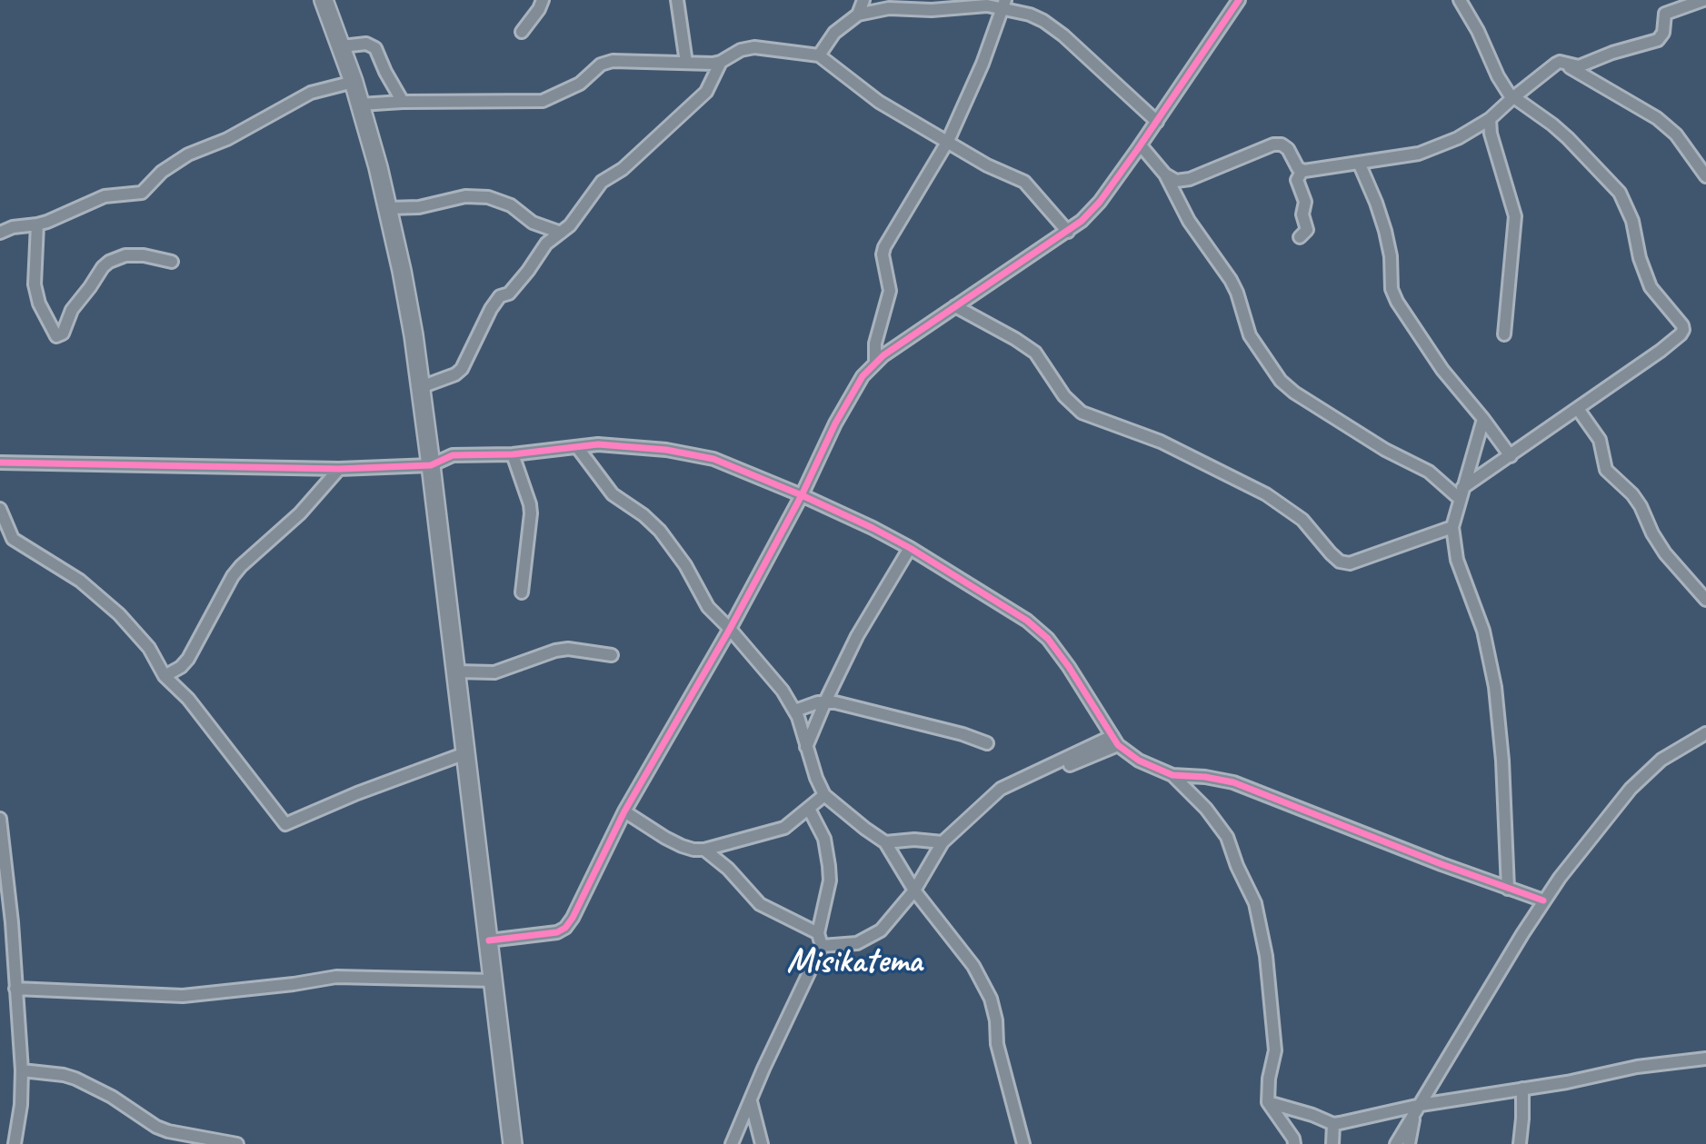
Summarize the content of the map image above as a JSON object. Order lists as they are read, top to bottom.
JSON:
{
  "districts": ["Misikatema"]
}
